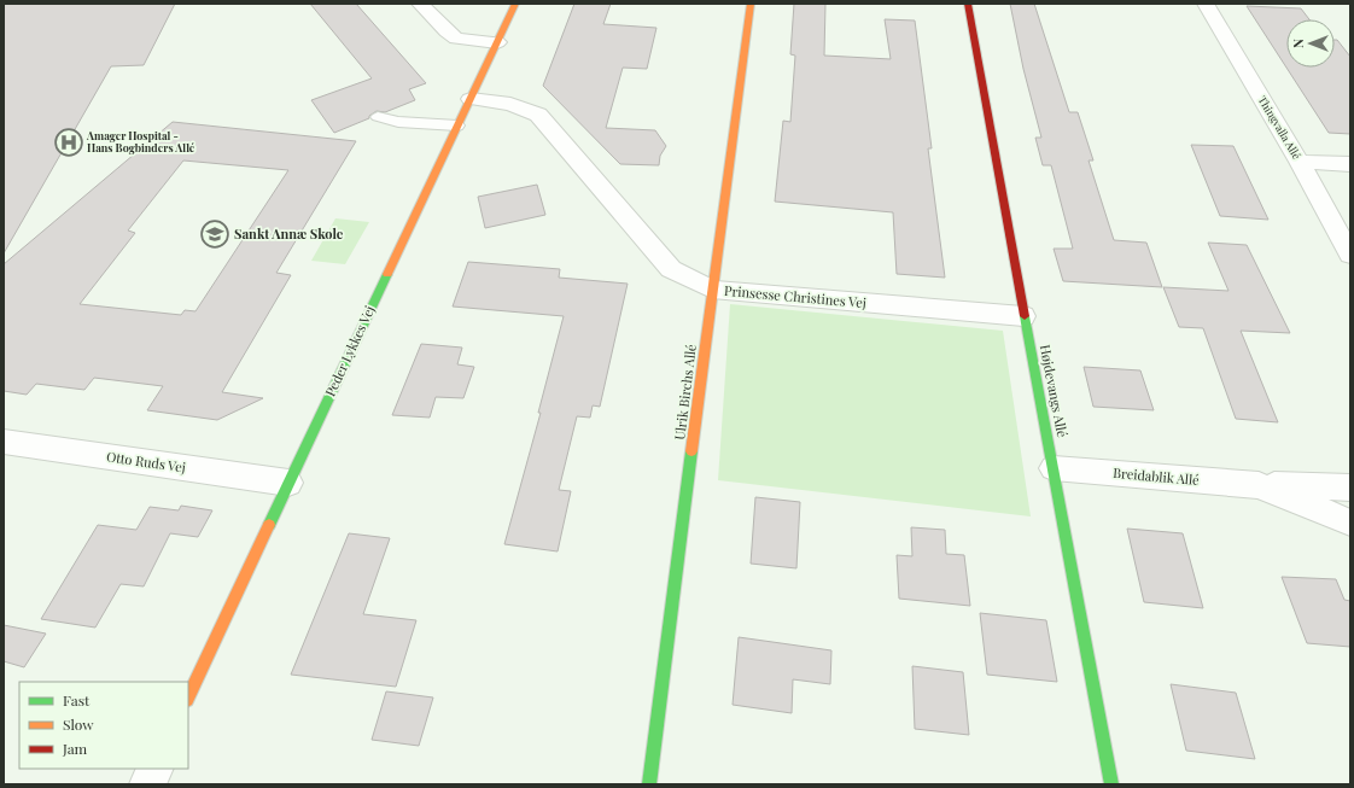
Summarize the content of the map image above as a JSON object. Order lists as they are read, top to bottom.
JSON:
{
  "streets": {
    "street": [
      "Thingvalla Allé",
      "Prinsesse Christines Vej",
      "Peder Lykkes Vej",
      "Højdevangs Allé",
      "Ulrik Birchs Allé",
      "Otto Ruds Vej",
      "Breidablik Allé"
    ]
  },
  "crossings": [
    ["Prinsesse Christines Vej", "Peder Lykkes Vej"],
    ["Prinsesse Christines Vej", "Højdevangs Allé"],
    ["Prinsesse Christines Vej", "Ulrik Birchs Allé"],
    ["Peder Lykkes Vej", "Otto Ruds Vej"],
    ["Højdevangs Allé", "Breidablik Allé"]
  ],
  "places": {
    "hospital": ["Amager Hospital - Hans Bogbinders Allé"],
    "school or university": ["Sankt Annæ Skole"]
  },
  "legend": ["Fast", "Slow", "Jam"],
  "north": "left"
}
